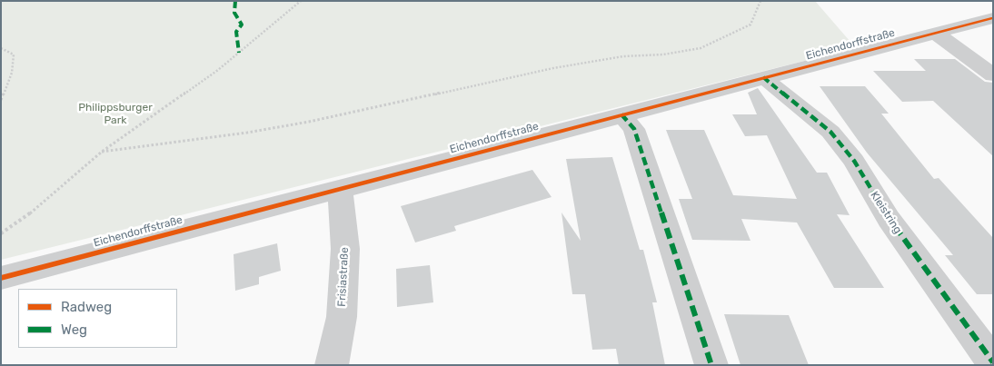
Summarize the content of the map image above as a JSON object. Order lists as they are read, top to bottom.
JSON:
{
  "streets": {
    "street": ["Eichendorffstraße", "Kleistring", "Frisiastraße"]
  },
  "crossings": [
    ["Eichendorffstraße", "Kleistring"],
    ["Eichendorffstraße", "Frisiastraße"]
  ],
  "parks": ["Philippsburger Park"],
  "legend": ["Radweg", "Weg"]
}
